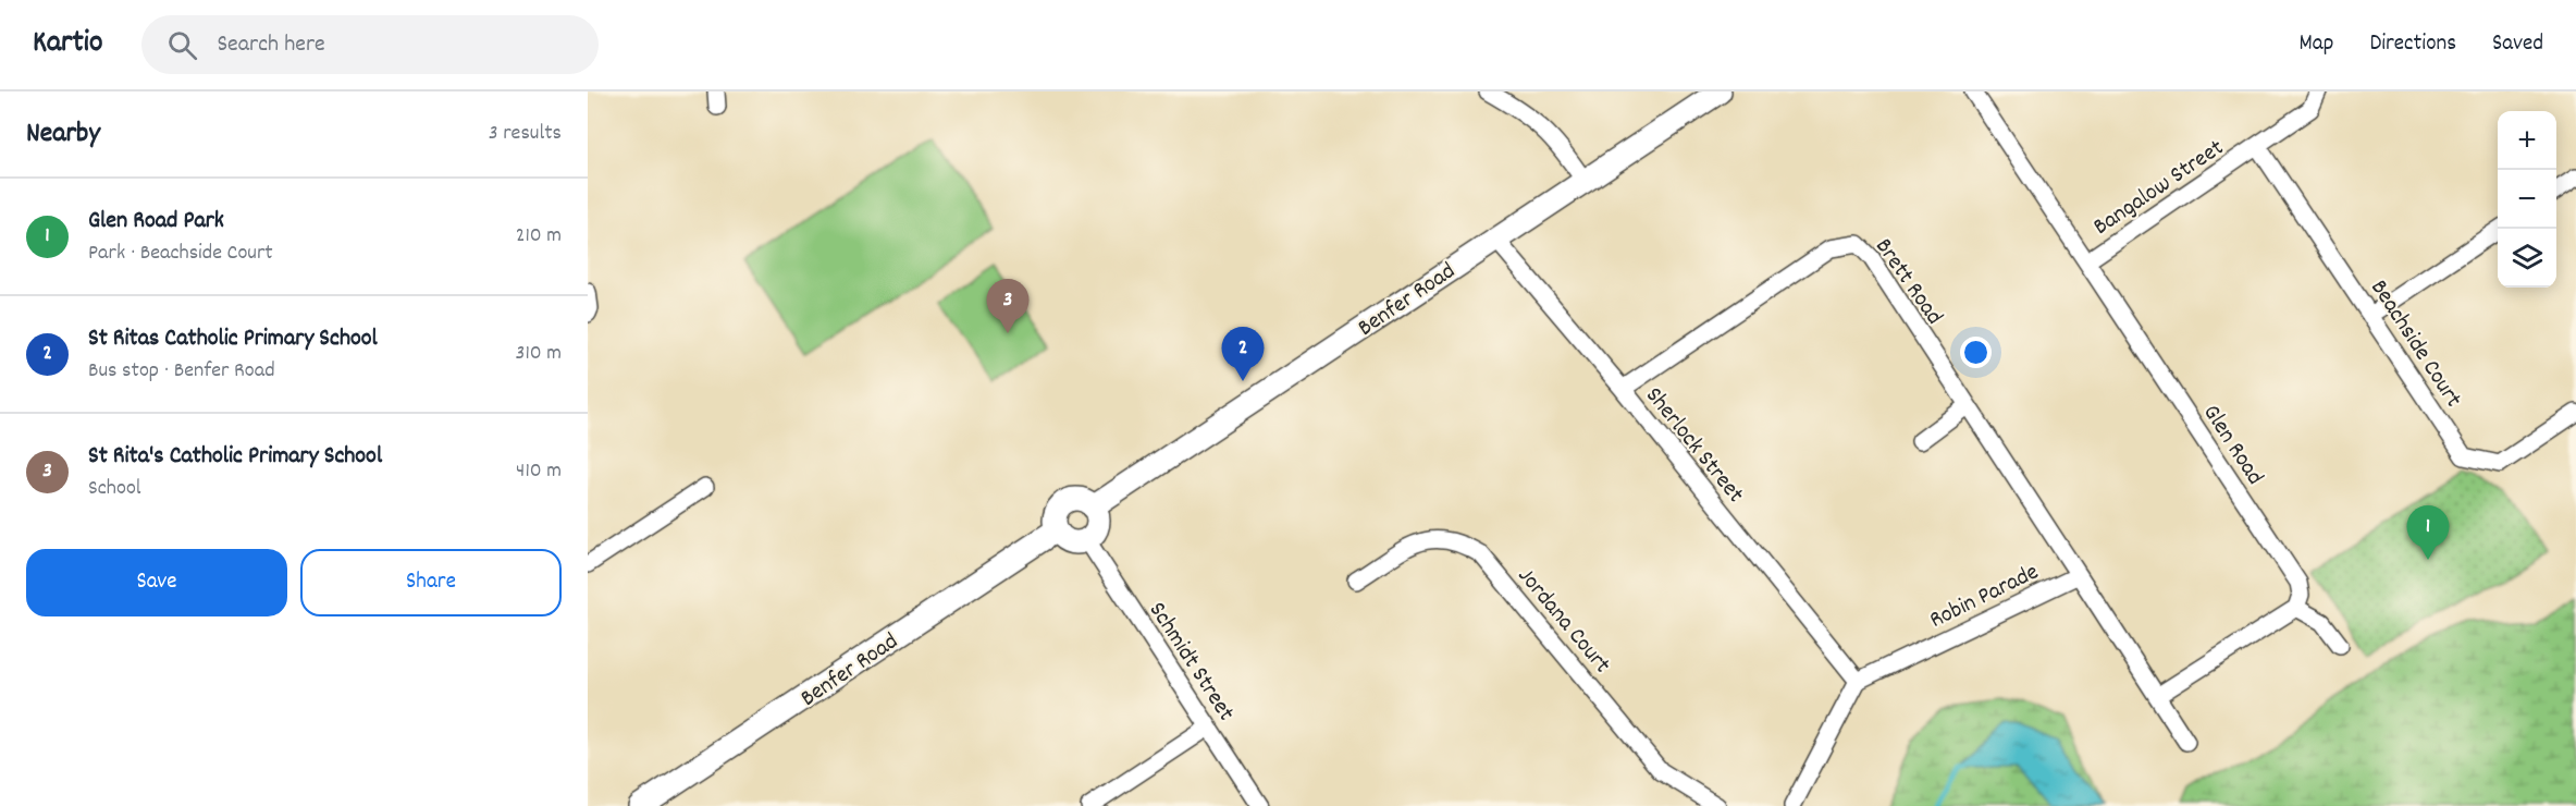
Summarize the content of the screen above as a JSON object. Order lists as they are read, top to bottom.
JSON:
{
  "streets": {
    "street": [
      "Bangalow Street",
      "Brett Road",
      "Benfer Road",
      "Beachside Court",
      "Sherlock Street",
      "Glen Road",
      "Robin Parade",
      "Jordana Court",
      "Schmidt Street"
    ]
  },
  "crossings": [
    ["Bangalow Street", "Beachside Court"],
    ["Bangalow Street", "Glen Road"],
    ["Brett Road", "Sherlock Street"],
    ["Brett Road", "Robin Parade"],
    ["Benfer Road", "Sherlock Street"],
    ["Benfer Road", "Schmidt Street"],
    ["Sherlock Street", "Robin Parade"]
  ],
  "page": {
    "header": "Kartio",
    "search": "Search here",
    "nav": ["Map", "Directions", "Saved"],
    "heading": ["Nearby", "3 results"],
    "map_buttons": ["+", "−"],
    "list": [
      {
        "mark": "1",
        "name": "Glen Road Park",
        "note": "Park · Beachside Court",
        "value": "210 m"
      },
      {
        "mark": "2",
        "name": "St Ritas Catholic Primary School",
        "note": "Bus stop · Benfer Road",
        "value": "310 m"
      },
      {
        "mark": "3",
        "name": "St Rita's Catholic Primary School",
        "note": "School",
        "value": "410 m"
      }
    ],
    "pins": ["3", "2", "1"],
    "buttons": ["Save", "Share"]
  }
}
